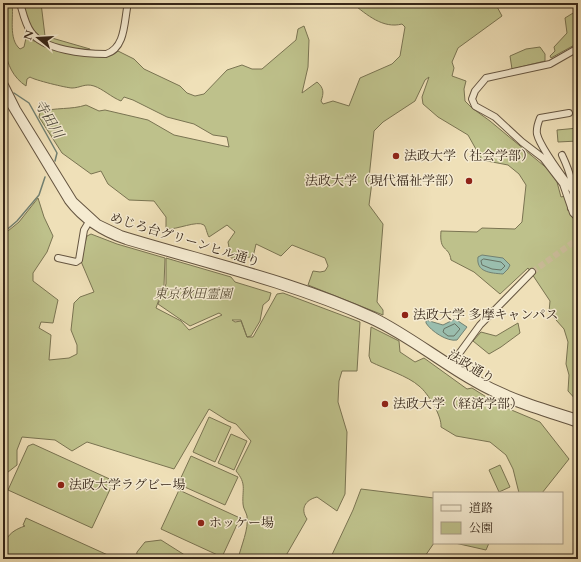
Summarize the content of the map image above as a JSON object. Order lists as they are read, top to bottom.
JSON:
{
  "streets": {
    "street": ["めじろ台グリーンヒル通り", "法政通り"]
  },
  "crossings": [
    ["めじろ台グリーンヒル通り", "法政通り"]
  ],
  "water": ["寺田川"],
  "parks": ["東京秋田霊園"],
  "places": [
    "法政大学（社会学部）",
    "法政大学（現代福祉学部）",
    "法政大学 多摩キャンパス",
    "法政大学（経済学部）",
    "法政大学ラグビー場",
    "ホッケー場"
  ],
  "legend": ["道路", "公園"],
  "north": "left"
}
